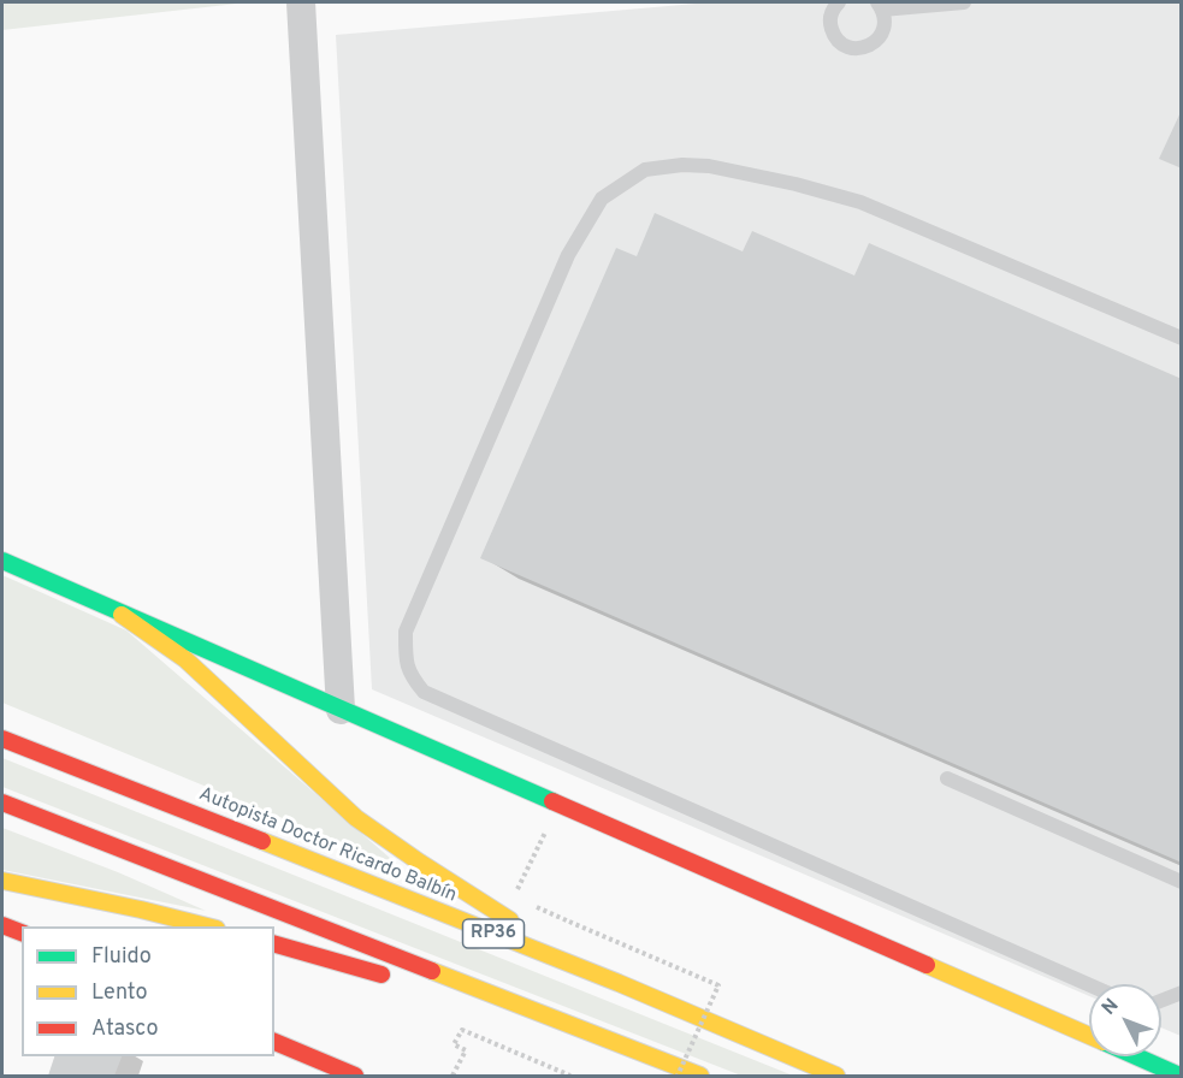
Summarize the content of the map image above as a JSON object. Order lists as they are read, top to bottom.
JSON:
{
  "streets": {
    "main road": ["Autopista Doctor Ricardo Balbín", "RP36"]
  },
  "legend": ["Fluido", "Lento", "Atasco"],
  "north": "top left"
}
